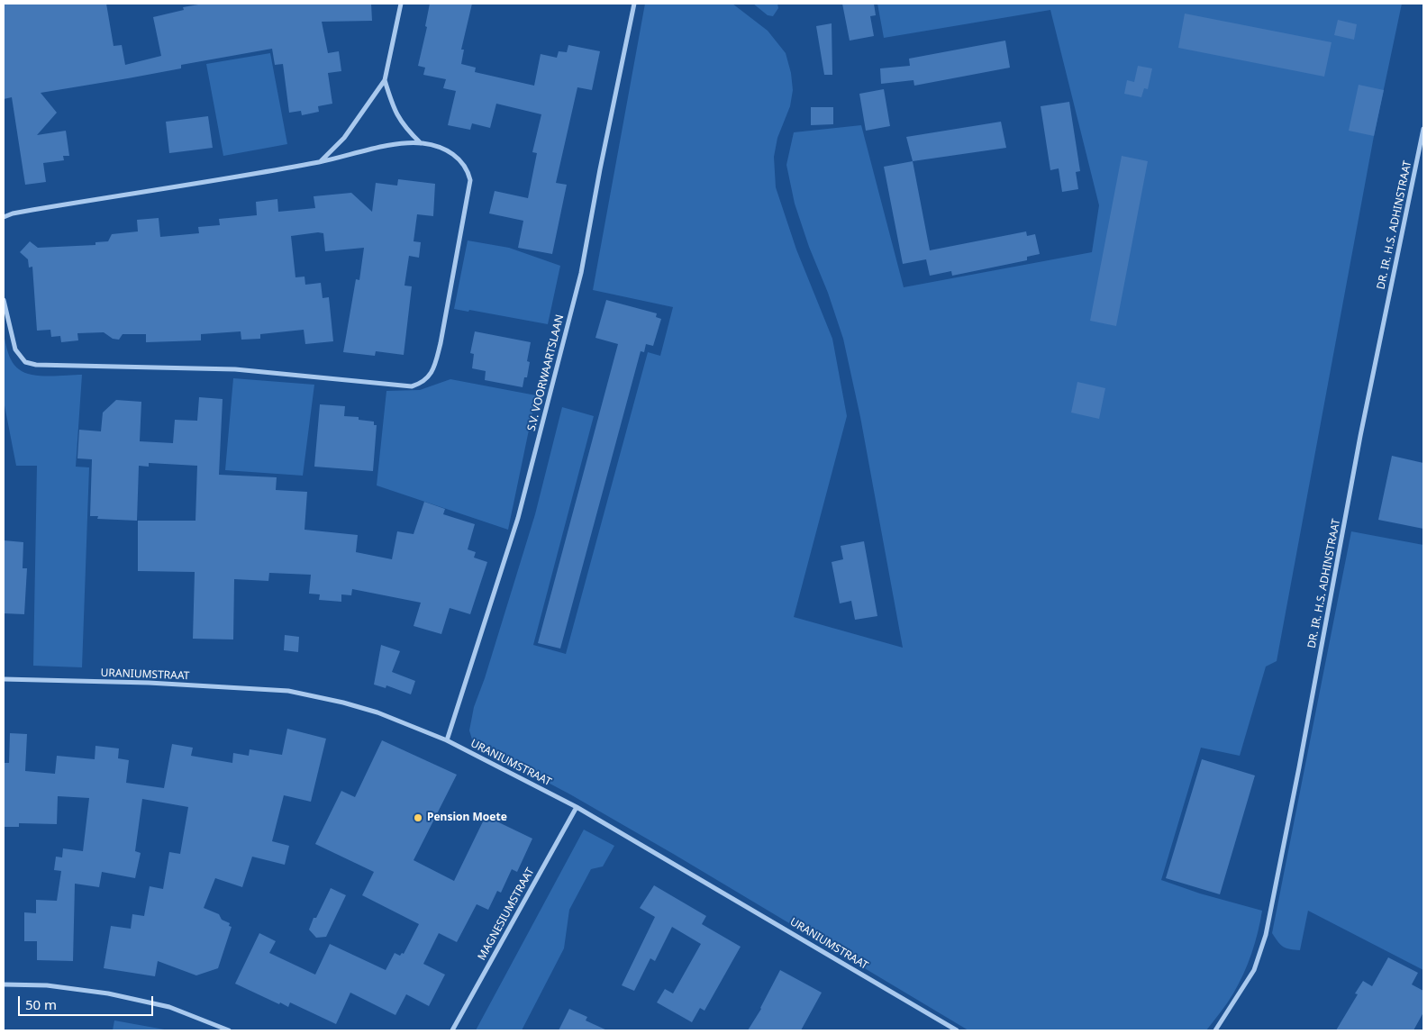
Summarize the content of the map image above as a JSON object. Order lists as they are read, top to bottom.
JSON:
{
  "streets": {
    "street": [
      "DR. IR. H.S. ADHINSTRAAT",
      "S.V. VOORWAARTSLAAN",
      "URANIUMSTRAAT",
      "MAGNESIUMSTRAAT"
    ]
  },
  "crossings": [
    ["S.V. VOORWAARTSLAAN", "URANIUMSTRAAT"],
    ["URANIUMSTRAAT", "MAGNESIUMSTRAAT"]
  ],
  "places": ["Pension Moete"],
  "scale_bar": "50 m"
}
